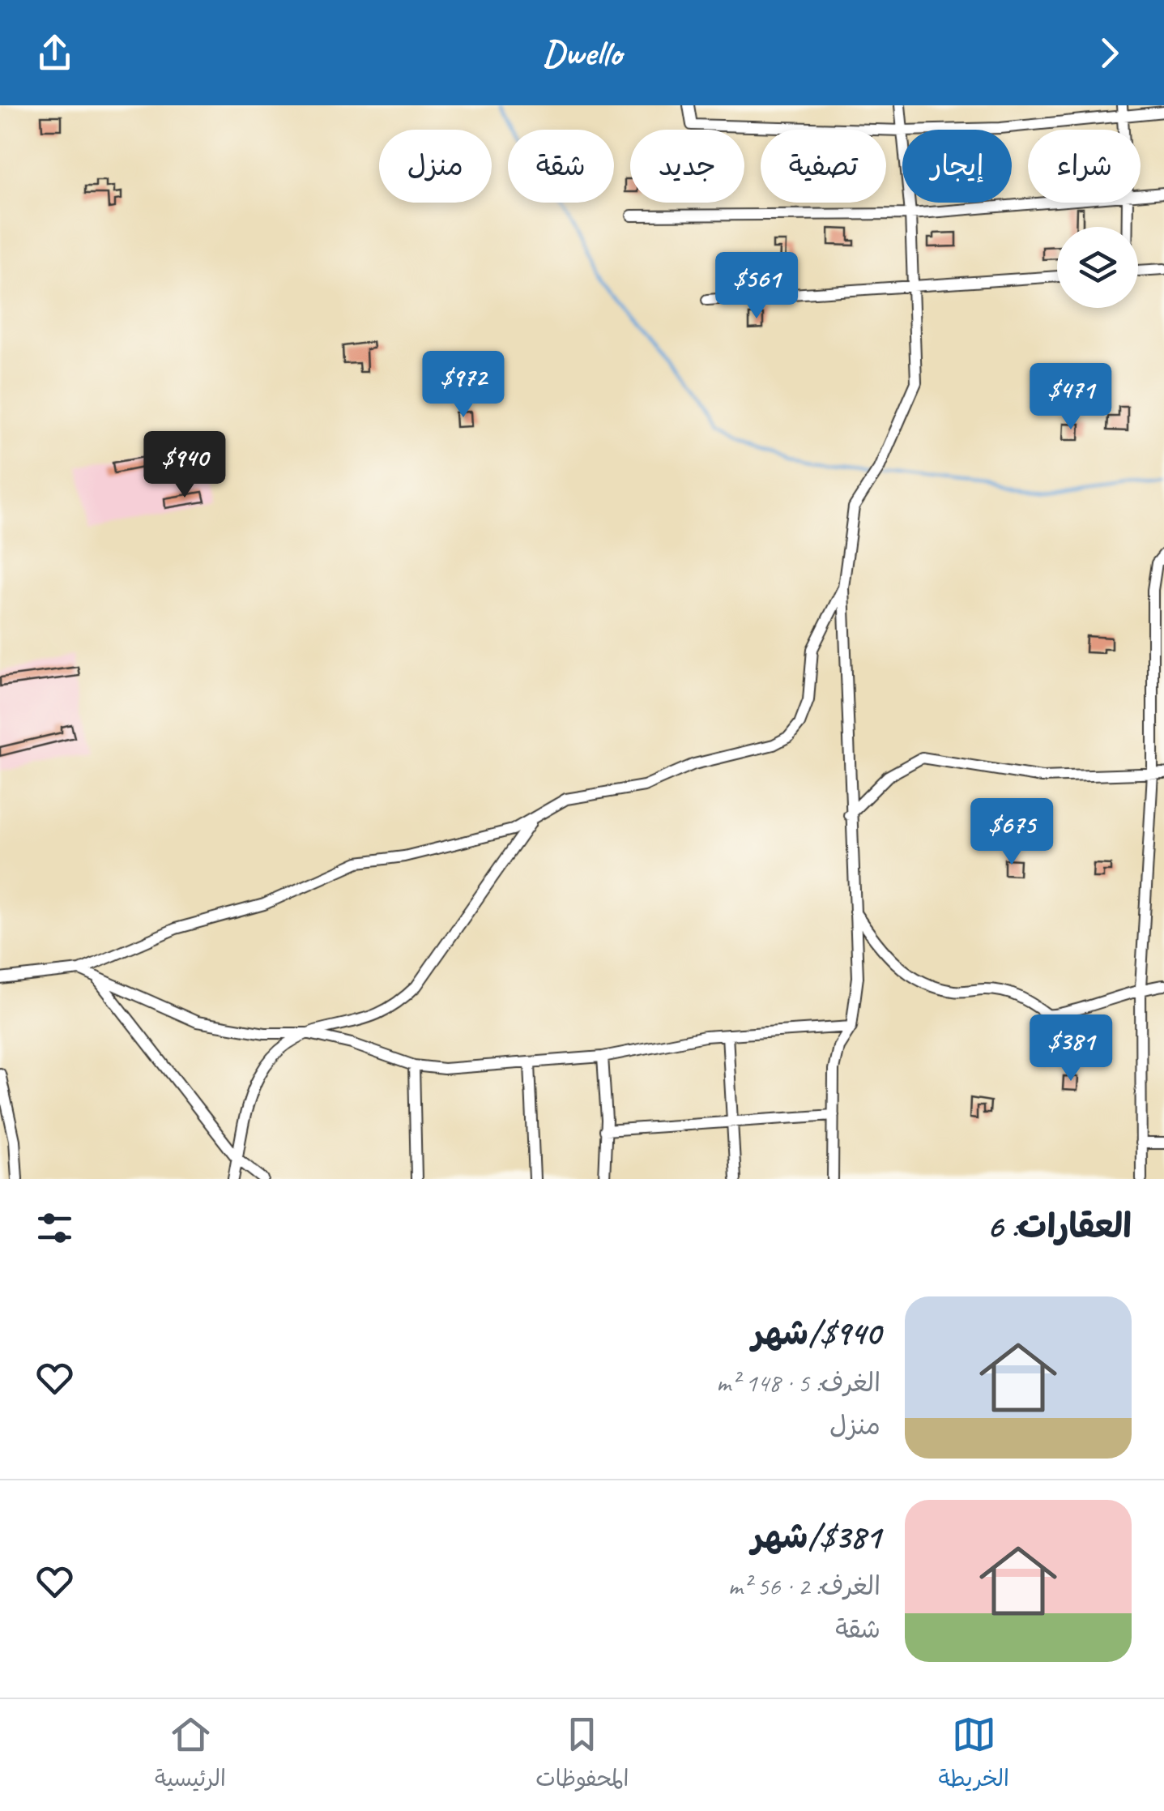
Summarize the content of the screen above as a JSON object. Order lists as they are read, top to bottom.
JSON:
{
  "page": {
    "header": "Dwello",
    "chip": [
      "شراء",
      "إيجار",
      "تصفية",
      "جديد",
      "شقة",
      "منزل"
    ],
    "price": [
      "$561",
      "$972",
      "$471",
      "$940",
      "$675",
      "$381"
    ],
    "heading": "العقارات: 6",
    "list": [
      {
        "name": "$940/شهر",
        "note": "الغرف: 5 · 148 m² · منزل"
      },
      {
        "name": "$381/شهر",
        "note": "الغرف: 2 · 56 m² · شقة"
      }
    ],
    "tabs": ["الخريطة", "المحفوظات", "الرئيسية"]
  }
}
